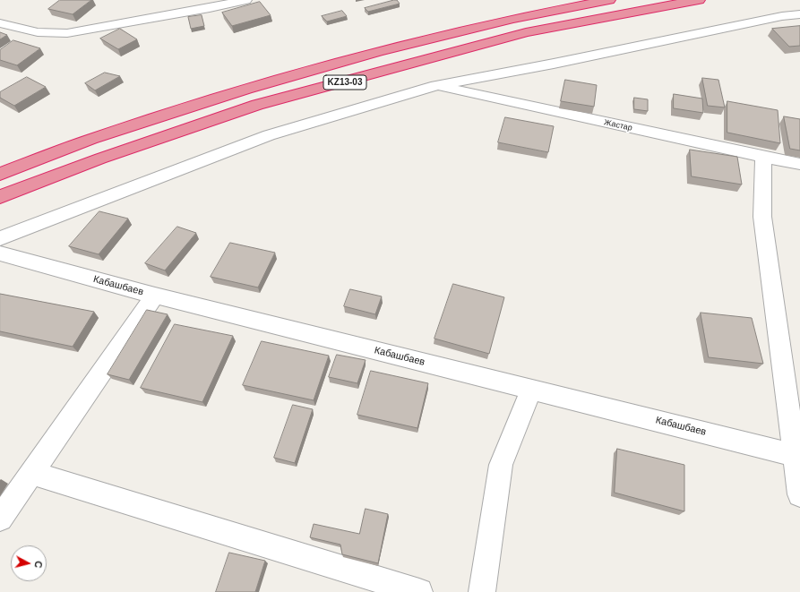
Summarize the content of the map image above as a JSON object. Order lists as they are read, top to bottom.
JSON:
{
  "streets": {
    "highway": ["KZ13-03"],
    "street": ["Жастар", "Кабашбаев"]
  },
  "north": "right"
}
